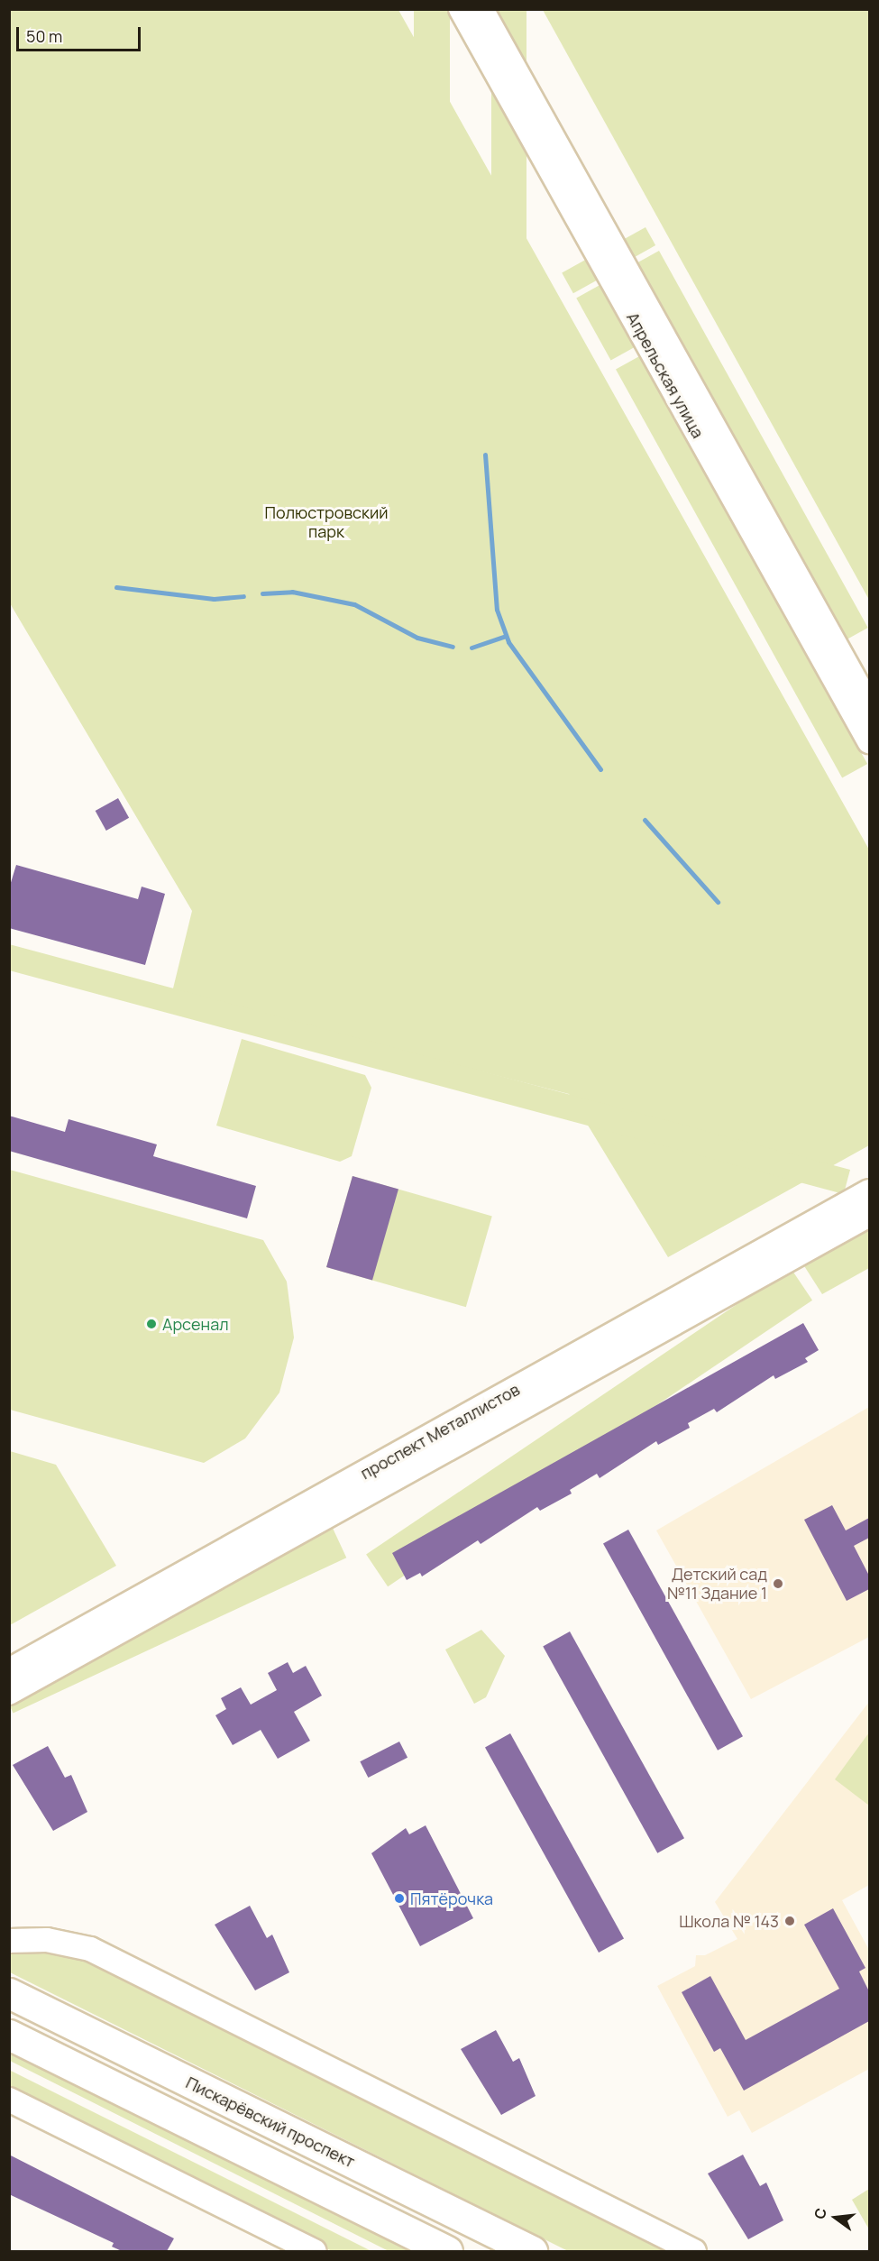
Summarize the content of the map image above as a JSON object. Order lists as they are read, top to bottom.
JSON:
{
  "streets": {
    "main road": ["Пискарёвский проспект"],
    "street": ["Апрельская улица", "проспект Металлистов"]
  },
  "parks": ["Полюстровский парк"],
  "places": [
    "Арсенал",
    "Детский сад №11 Здание 1",
    "Пятёрочка",
    "Школа № 143"
  ],
  "scale_bar": "50 m",
  "north": "left"
}
